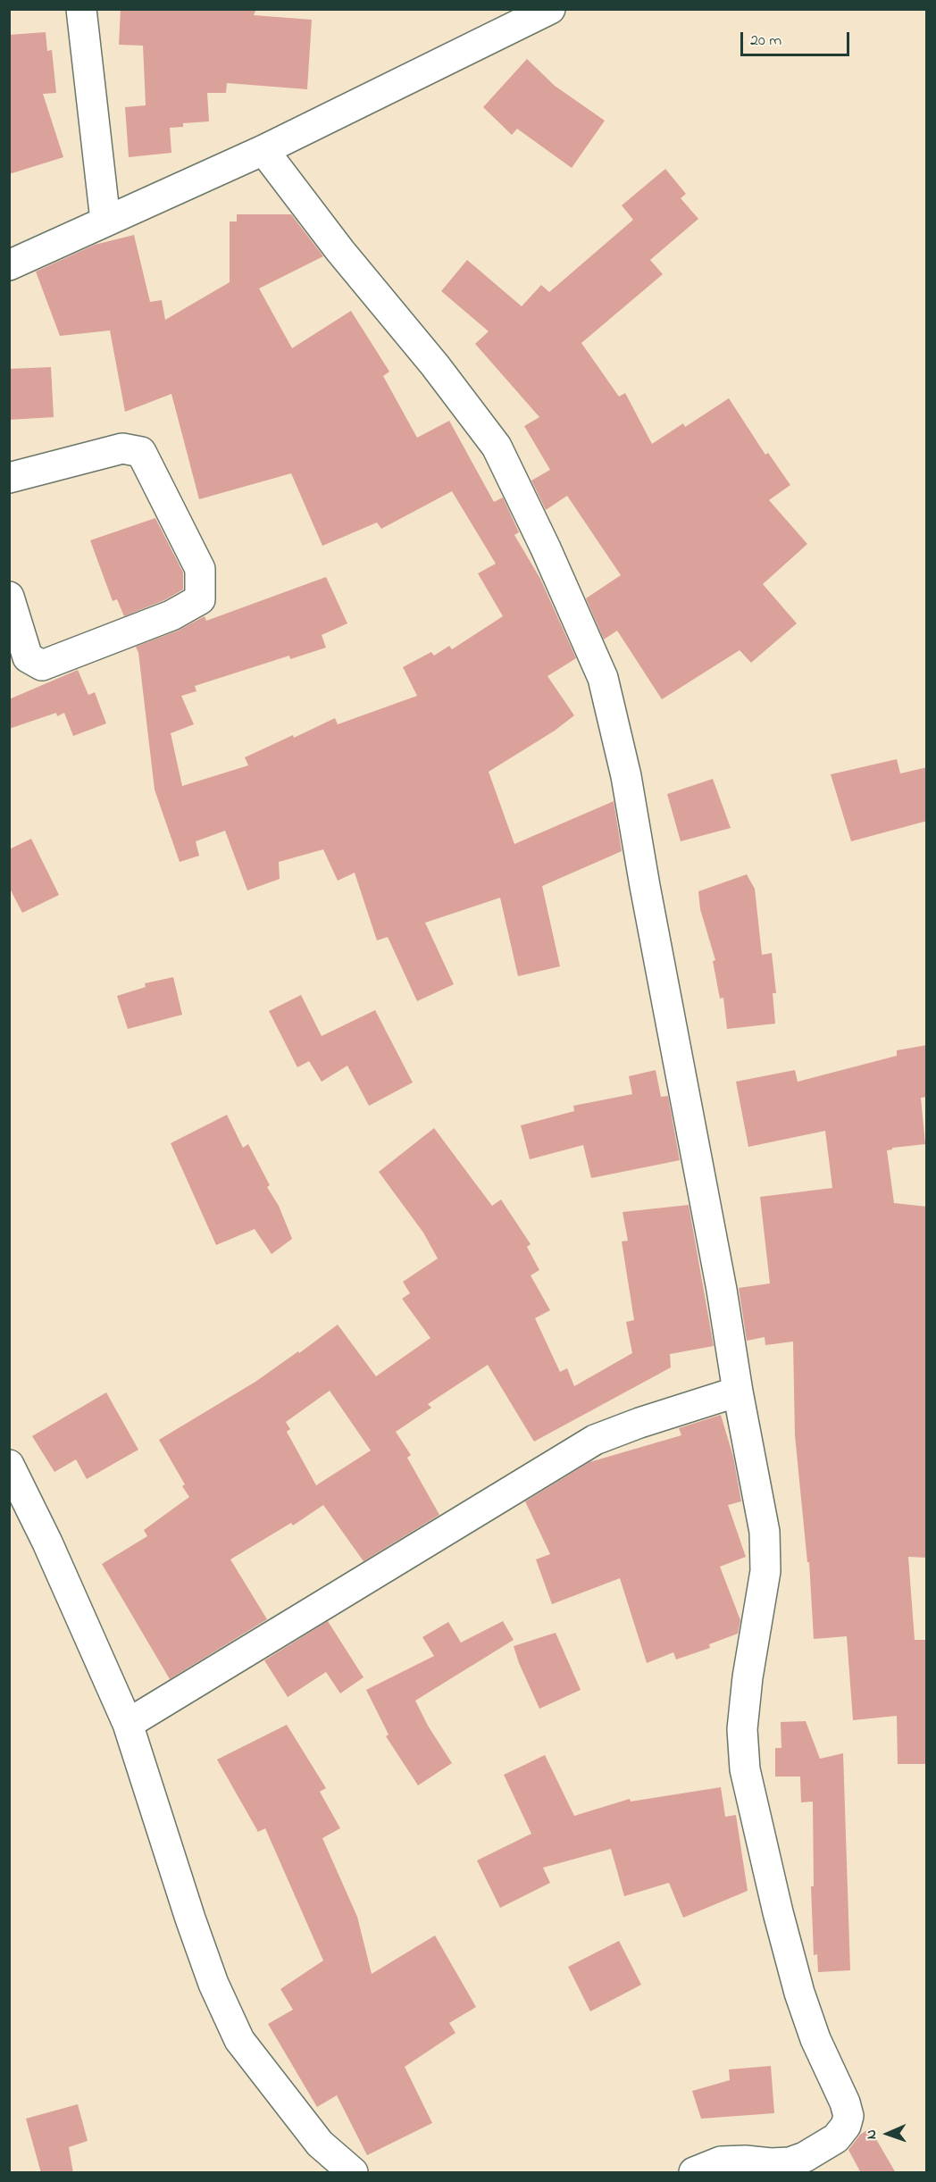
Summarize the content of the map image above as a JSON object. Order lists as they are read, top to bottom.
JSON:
{
  "scale_bar": "20 m",
  "north": "left"
}
